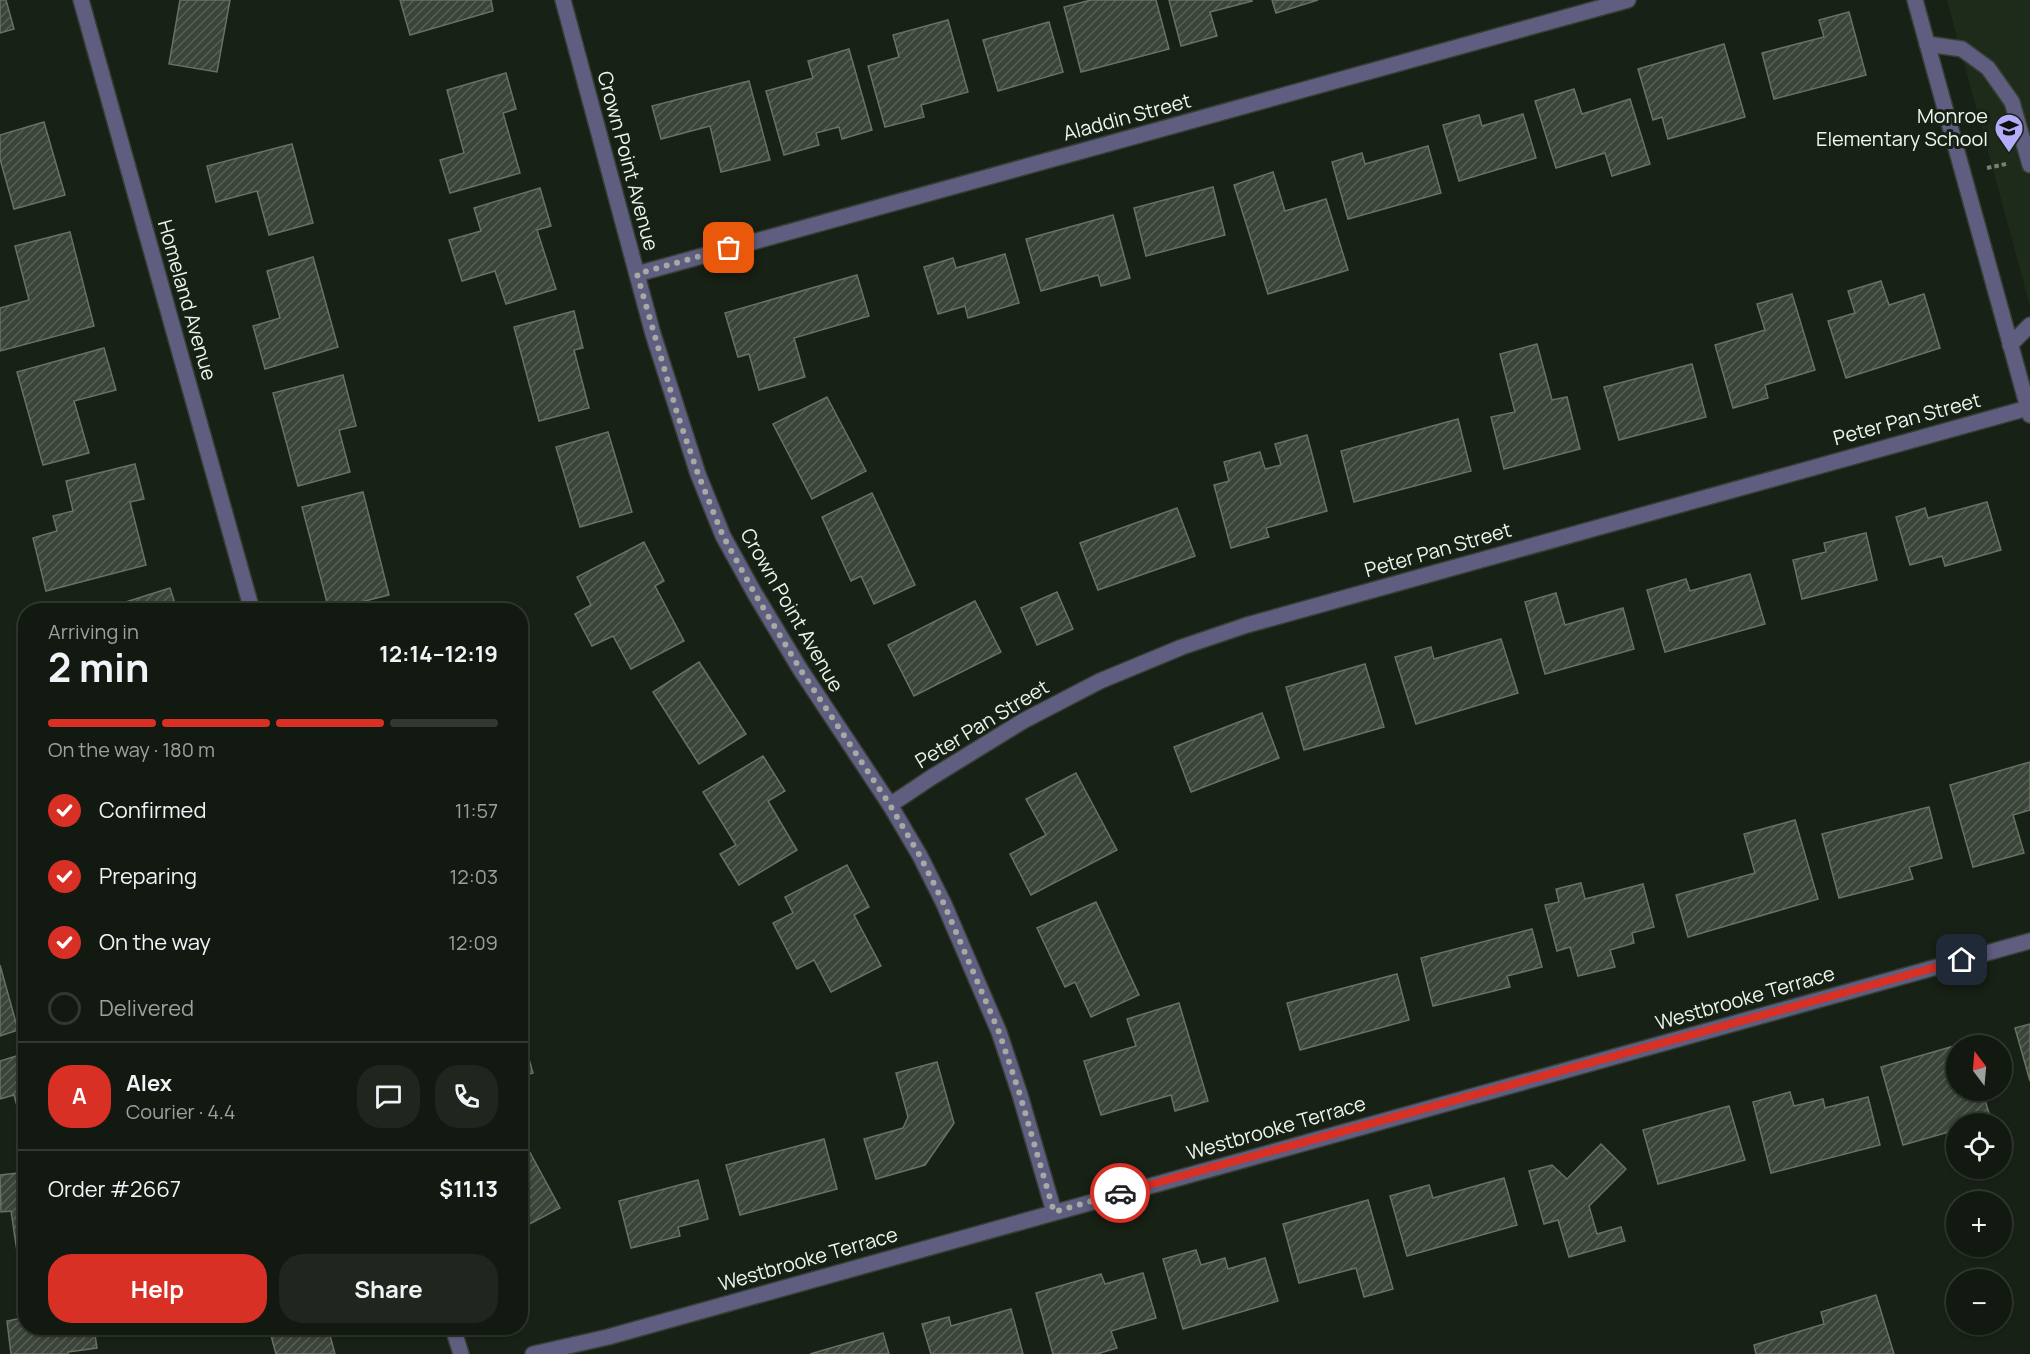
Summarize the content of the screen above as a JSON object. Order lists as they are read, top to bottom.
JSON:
{
  "streets": {
    "street": [
      "Aladdin Street",
      "Crown Point Avenue",
      "Homeland Avenue",
      "Peter Pan Street",
      "Westbrooke Terrace"
    ]
  },
  "crossings": [
    ["Aladdin Street", "Crown Point Avenue"],
    ["Crown Point Avenue", "Peter Pan Street"],
    ["Crown Point Avenue", "Westbrooke Terrace"]
  ],
  "places": {
    "school or university": ["Monroe Elementary School"]
  },
  "north": "top",
  "page": {
    "heading": ["2 min", "Arriving in", "12:14–12:19"],
    "panel": [
      "Alex",
      "Courier · 4.4",
      "Order #2667",
      "$11.13"
    ],
    "bar": "On the way · 180 m",
    "list": [
      ["Confirmed", "11:57"],
      ["Preparing", "12:03"],
      ["On the way", "12:09"],
      "Delivered"
    ],
    "map_buttons": ["+", "−"],
    "round": "A",
    "buttons": ["Help", "Share"]
  }
}
